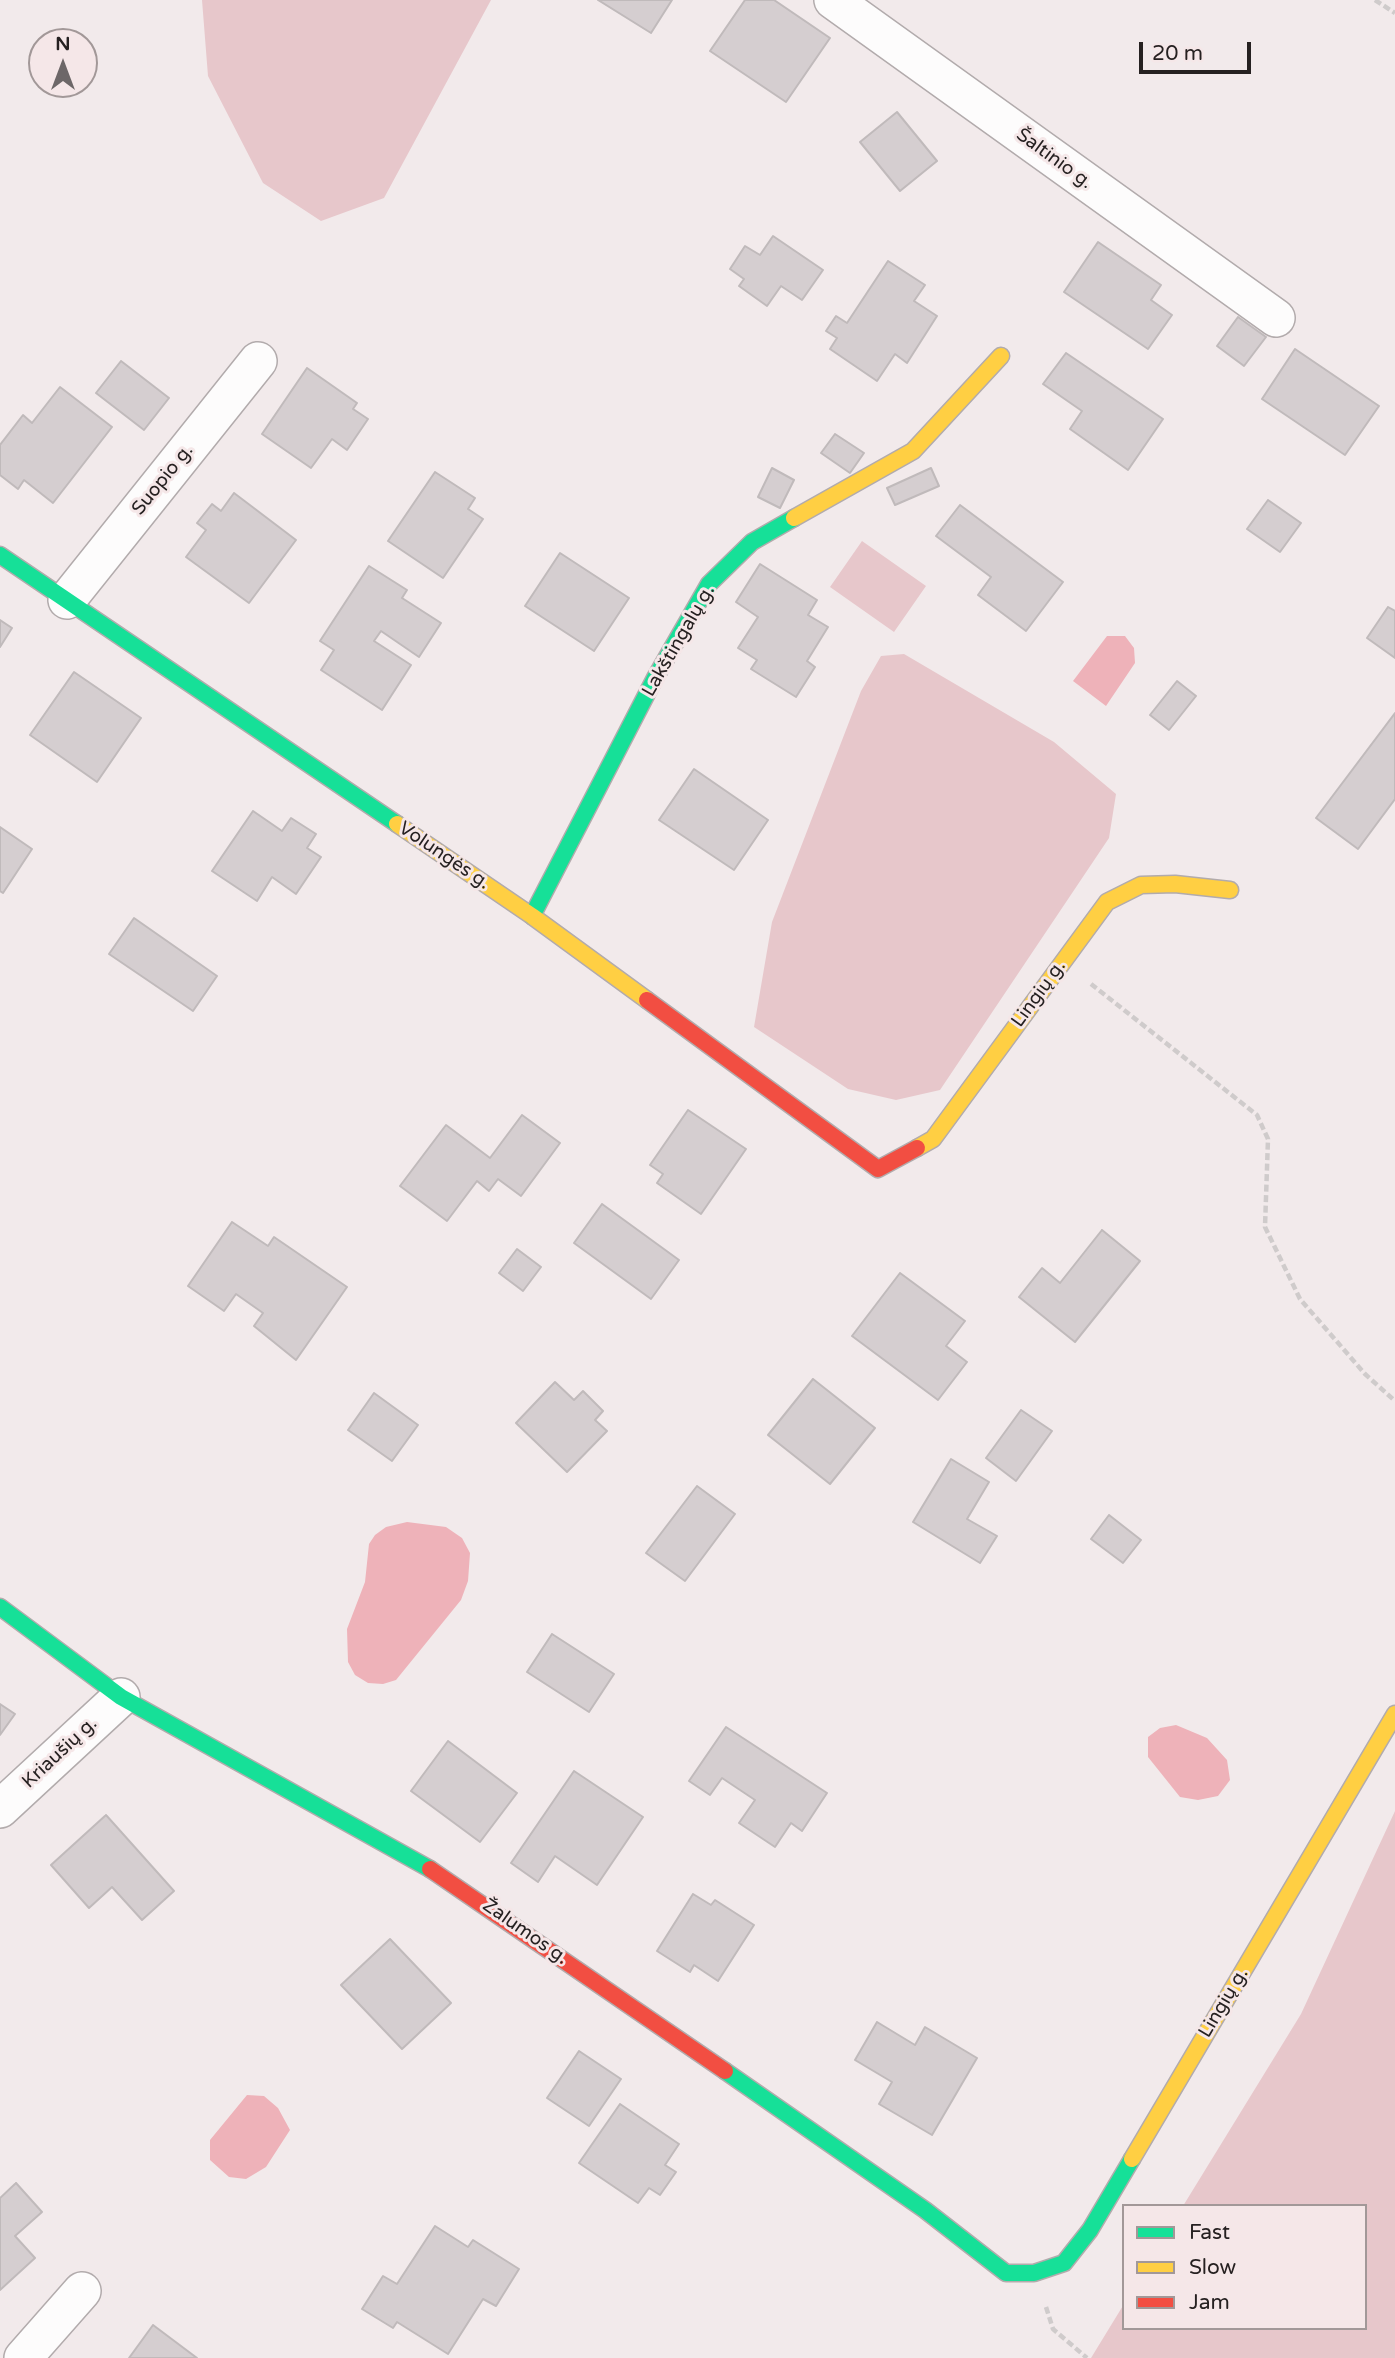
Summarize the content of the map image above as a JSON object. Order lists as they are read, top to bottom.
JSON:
{
  "streets": {
    "street": [
      "Šaltinio g.",
      "Suopio g.",
      "Lakštingalų g.",
      "Volungės g.",
      "Lingių g.",
      "Kriaušių g.",
      "Žalumos g."
    ]
  },
  "crossings": [
    ["Suopio g.", "Volungės g."],
    ["Lakštingalų g.", "Volungės g."],
    ["Volungės g.", "Lingių g."],
    ["Lingių g.", "Žalumos g."],
    ["Kriaušių g.", "Žalumos g."]
  ],
  "legend": ["Fast", "Slow", "Jam"],
  "scale_bar": "20 m",
  "north": "top"
}
